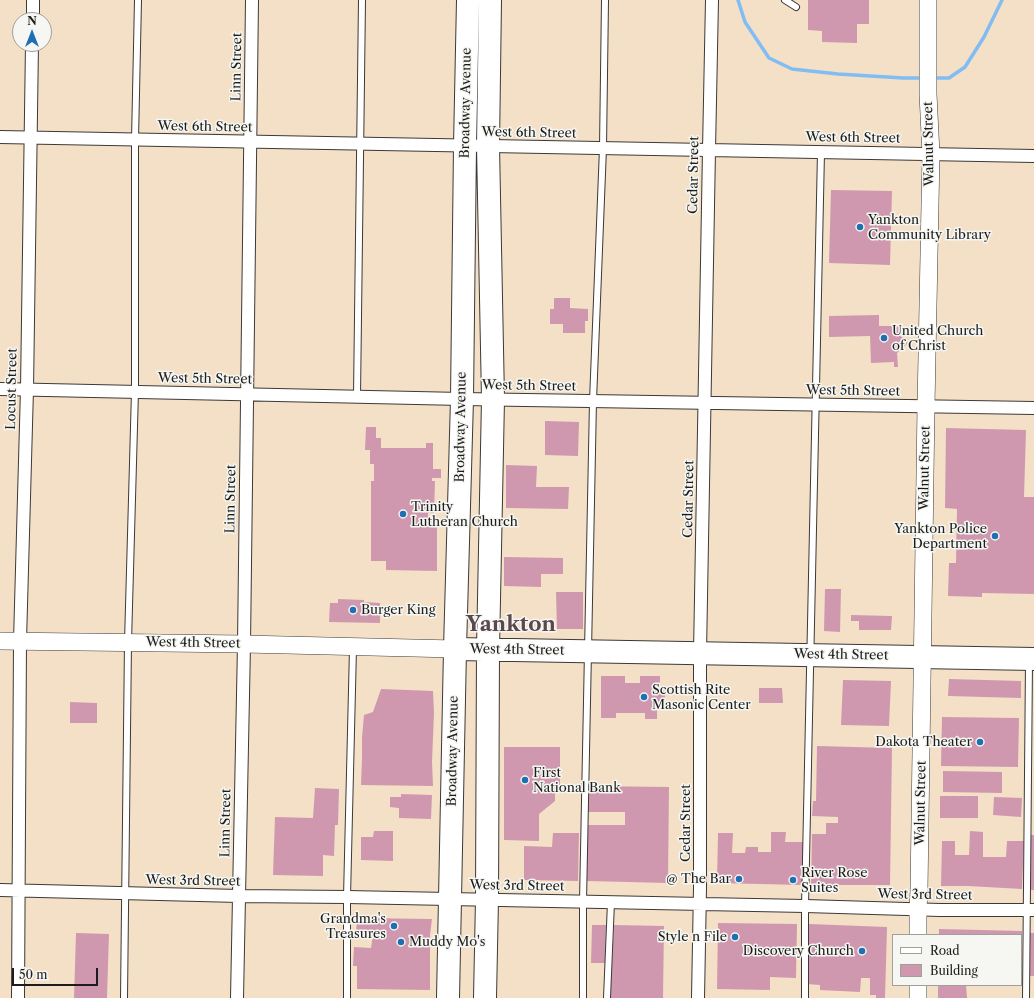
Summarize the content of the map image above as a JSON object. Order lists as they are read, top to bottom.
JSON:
{
  "streets": {
    "highway": ["Broadway Avenue", "West 4th Street"],
    "street": [
      "Linn Street",
      "West 6th Street",
      "Walnut Street",
      "Cedar Street",
      "West 5th Street",
      "Locust Street",
      "West 3rd Street"
    ]
  },
  "crossings": [
    ["Linn Street", "West 6th Street"],
    ["Linn Street", "West 5th Street"],
    ["Linn Street", "West 4th Street"],
    ["Linn Street", "West 3rd Street"],
    ["Broadway Avenue", "West 6th Street"],
    ["Broadway Avenue", "West 5th Street"],
    ["Broadway Avenue", "West 4th Street"],
    ["Broadway Avenue", "West 3rd Street"],
    ["West 6th Street", "Walnut Street"],
    ["West 6th Street", "Cedar Street"],
    ["West 6th Street", "Locust Street"],
    ["Walnut Street", "West 5th Street"],
    ["Walnut Street", "West 4th Street"],
    ["Walnut Street", "West 3rd Street"],
    ["Cedar Street", "West 5th Street"],
    ["Cedar Street", "West 4th Street"],
    ["Cedar Street", "West 3rd Street"],
    ["West 5th Street", "Locust Street"],
    ["Locust Street", "West 4th Street"],
    ["Locust Street", "West 3rd Street"]
  ],
  "districts": ["Yankton"],
  "places": [
    "Yankton Community Library",
    "United Church of Christ",
    "Trinity Lutheran Church",
    "Yankton Police Department",
    "Burger King",
    "Scottish Rite Masonic Center",
    "Dakota Theater",
    "First National Bank",
    "@ The Bar",
    "River Rose Suites",
    "Grandma's Treasures",
    "Style n File",
    "Muddy Mo's",
    "Discovery Church"
  ],
  "legend": ["Road", "Building"],
  "scale_bar": "50 m",
  "north": "top"
}
